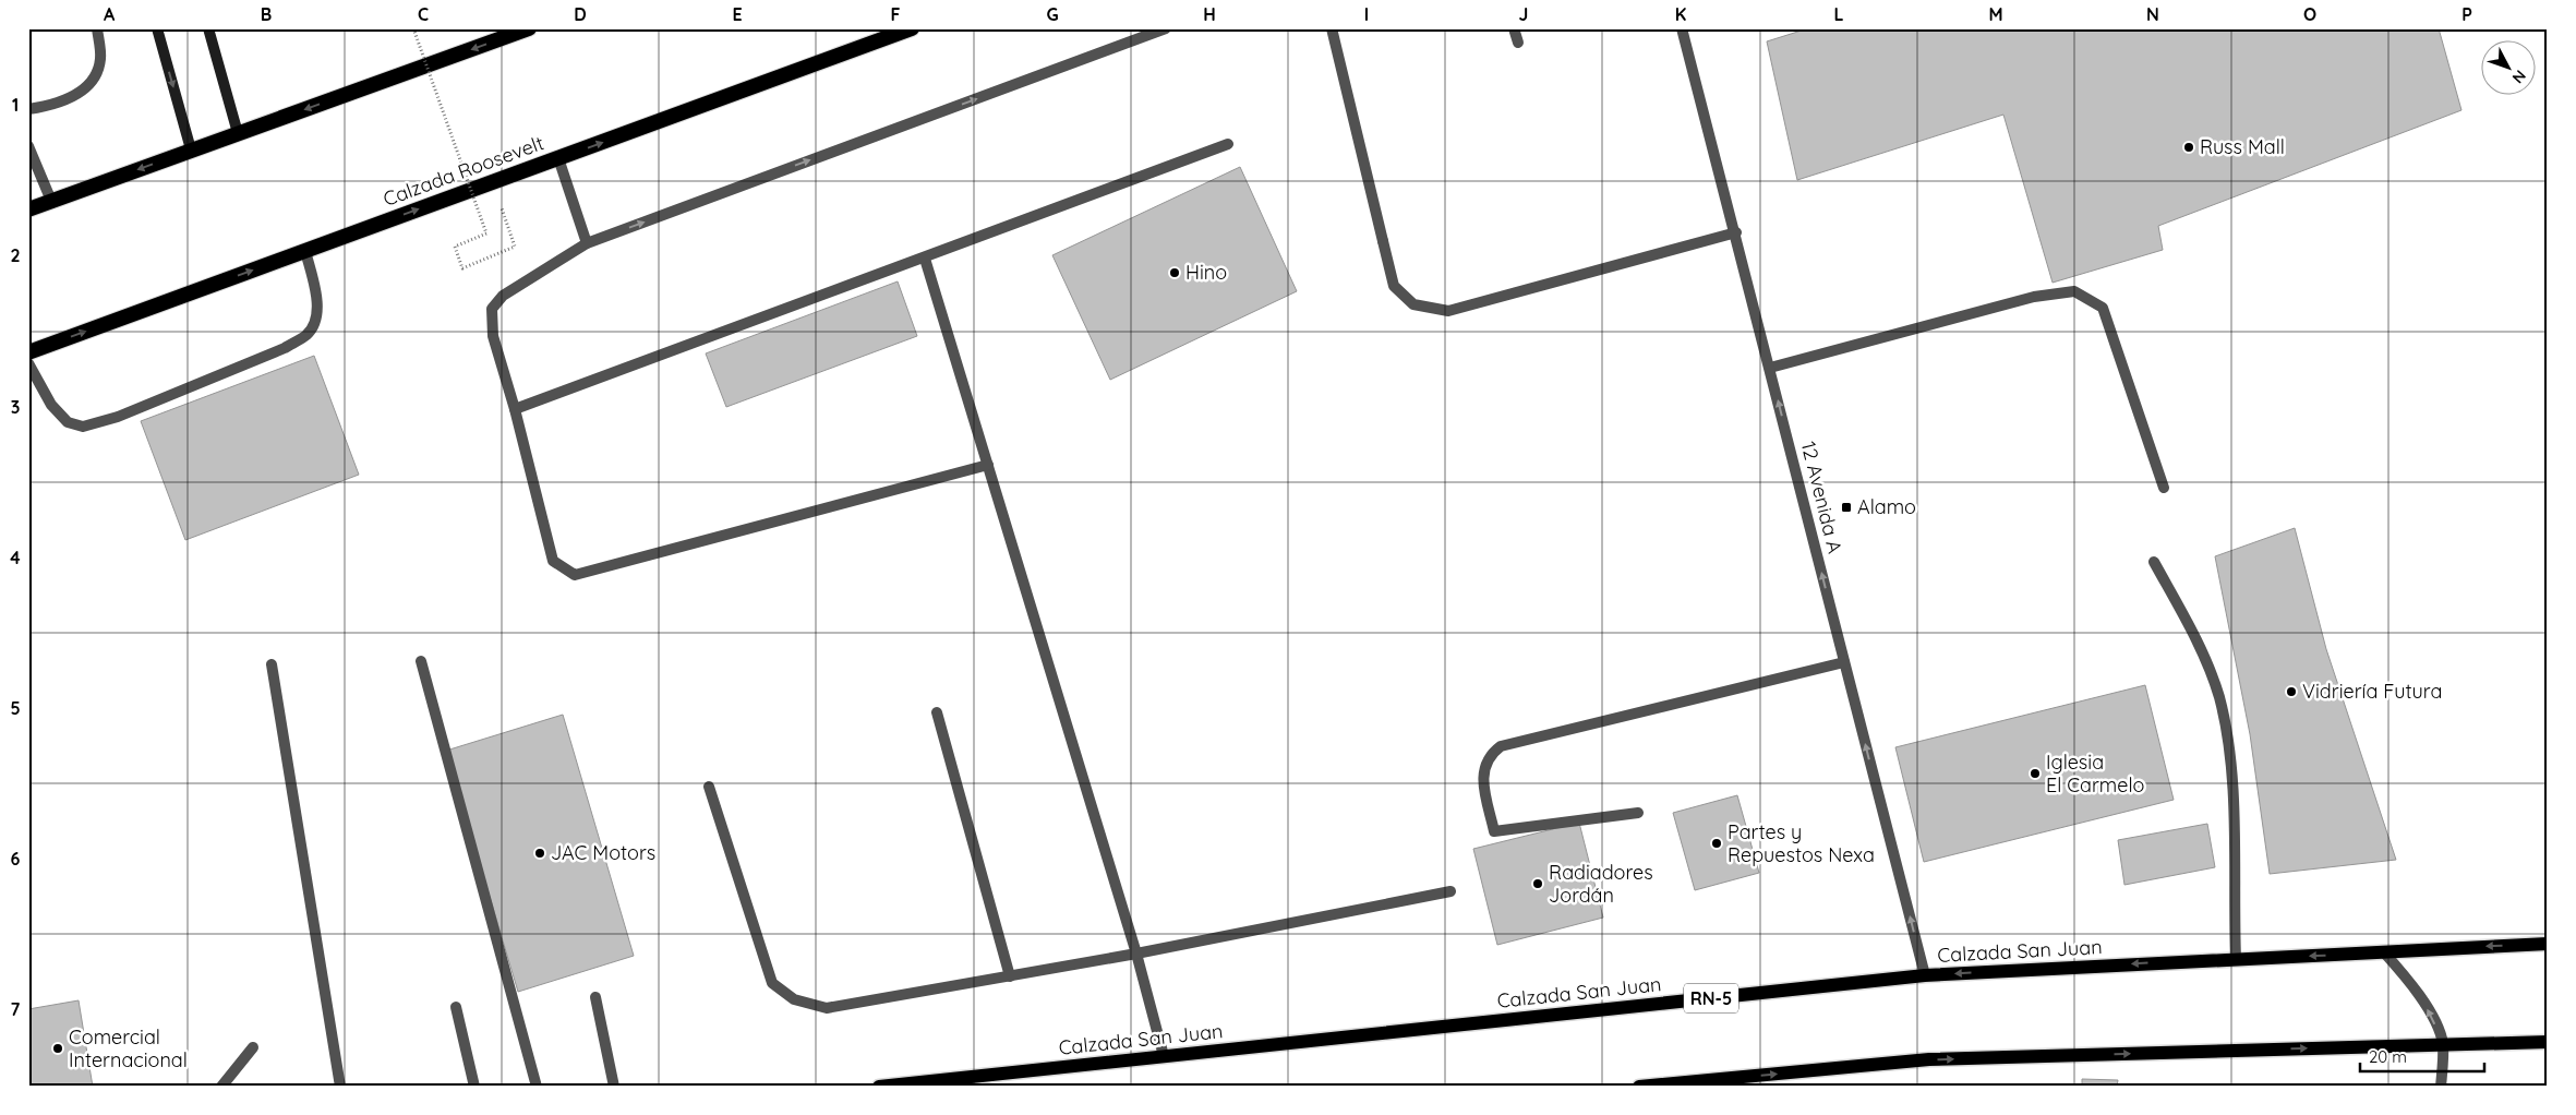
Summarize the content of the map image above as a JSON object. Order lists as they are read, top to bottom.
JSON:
{
  "streets": {
    "highway": ["Calzada Roosevelt"],
    "main road": ["Calzada San Juan", "RN-5"],
    "street": ["12 Avenida A"]
  },
  "crossings": [
    ["12 Avenida A", "Calzada San Juan"]
  ],
  "one_way": ["12 Avenida A"],
  "places": {
    "other": [
      "Russ Mall",
      "Hino",
      "Vidriería Futura",
      "Iglesia El Carmelo",
      "Partes y Repuestos Nexa",
      "JAC Motors",
      "Radiadores Jordán",
      "Comercial Internacional"
    ],
    "transit": ["Alamo"]
  },
  "scale_bar": "20 m",
  "north": "bottom right",
  "grid": {
    "columns": [
      "A",
      "B",
      "C",
      "D",
      "E",
      "F",
      "G",
      "H",
      "I",
      "J",
      "K",
      "L",
      "M",
      "N",
      "O",
      "P"
    ],
    "rows": [
      "1",
      "2",
      "3",
      "4",
      "5",
      "6",
      "7"
    ]
  }
}
